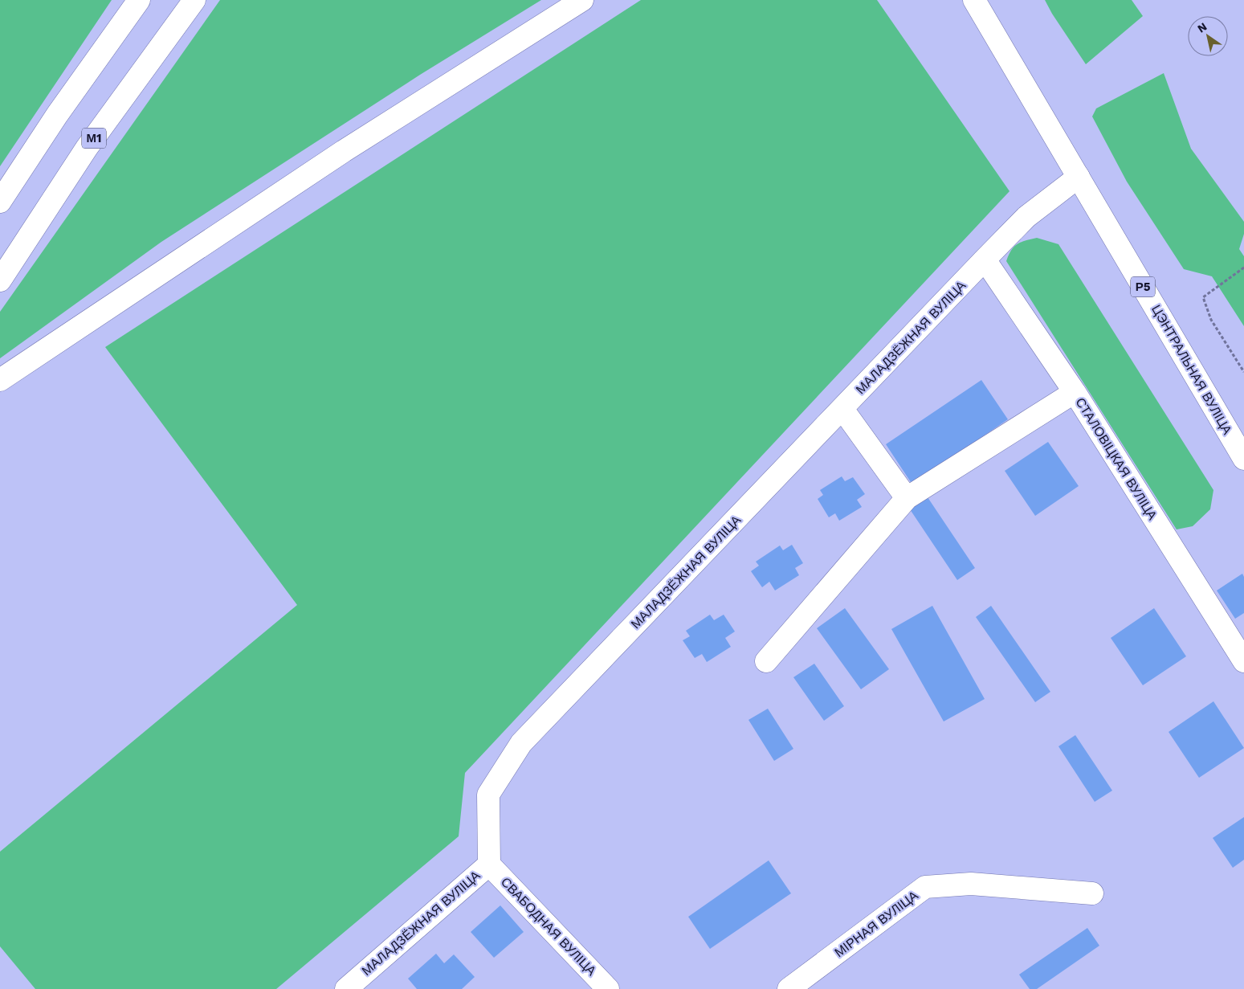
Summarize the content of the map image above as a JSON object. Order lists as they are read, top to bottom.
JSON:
{
  "streets": {
    "main road": [
      "М1",
      "Р5",
      "МАЛАДЗЁЖНАЯ ВУЛІЦА",
      "ЦЭНТРАЛЬНАЯ ВУЛІЦА",
      "СТАЛОВІЦКАЯ ВУЛІЦА",
      "МІРНАЯ ВУЛІЦА",
      "СВАБОДНАЯ ВУЛІЦА"
    ]
  },
  "crossings": [
    ["МАЛАДЗЁЖНАЯ ВУЛІЦА", "ЦЭНТРАЛЬНАЯ ВУЛІЦА"],
    ["МАЛАДЗЁЖНАЯ ВУЛІЦА", "СТАЛОВІЦКАЯ ВУЛІЦА"],
    ["МАЛАДЗЁЖНАЯ ВУЛІЦА", "СВАБОДНАЯ ВУЛІЦА"]
  ],
  "north": "top left"
}
